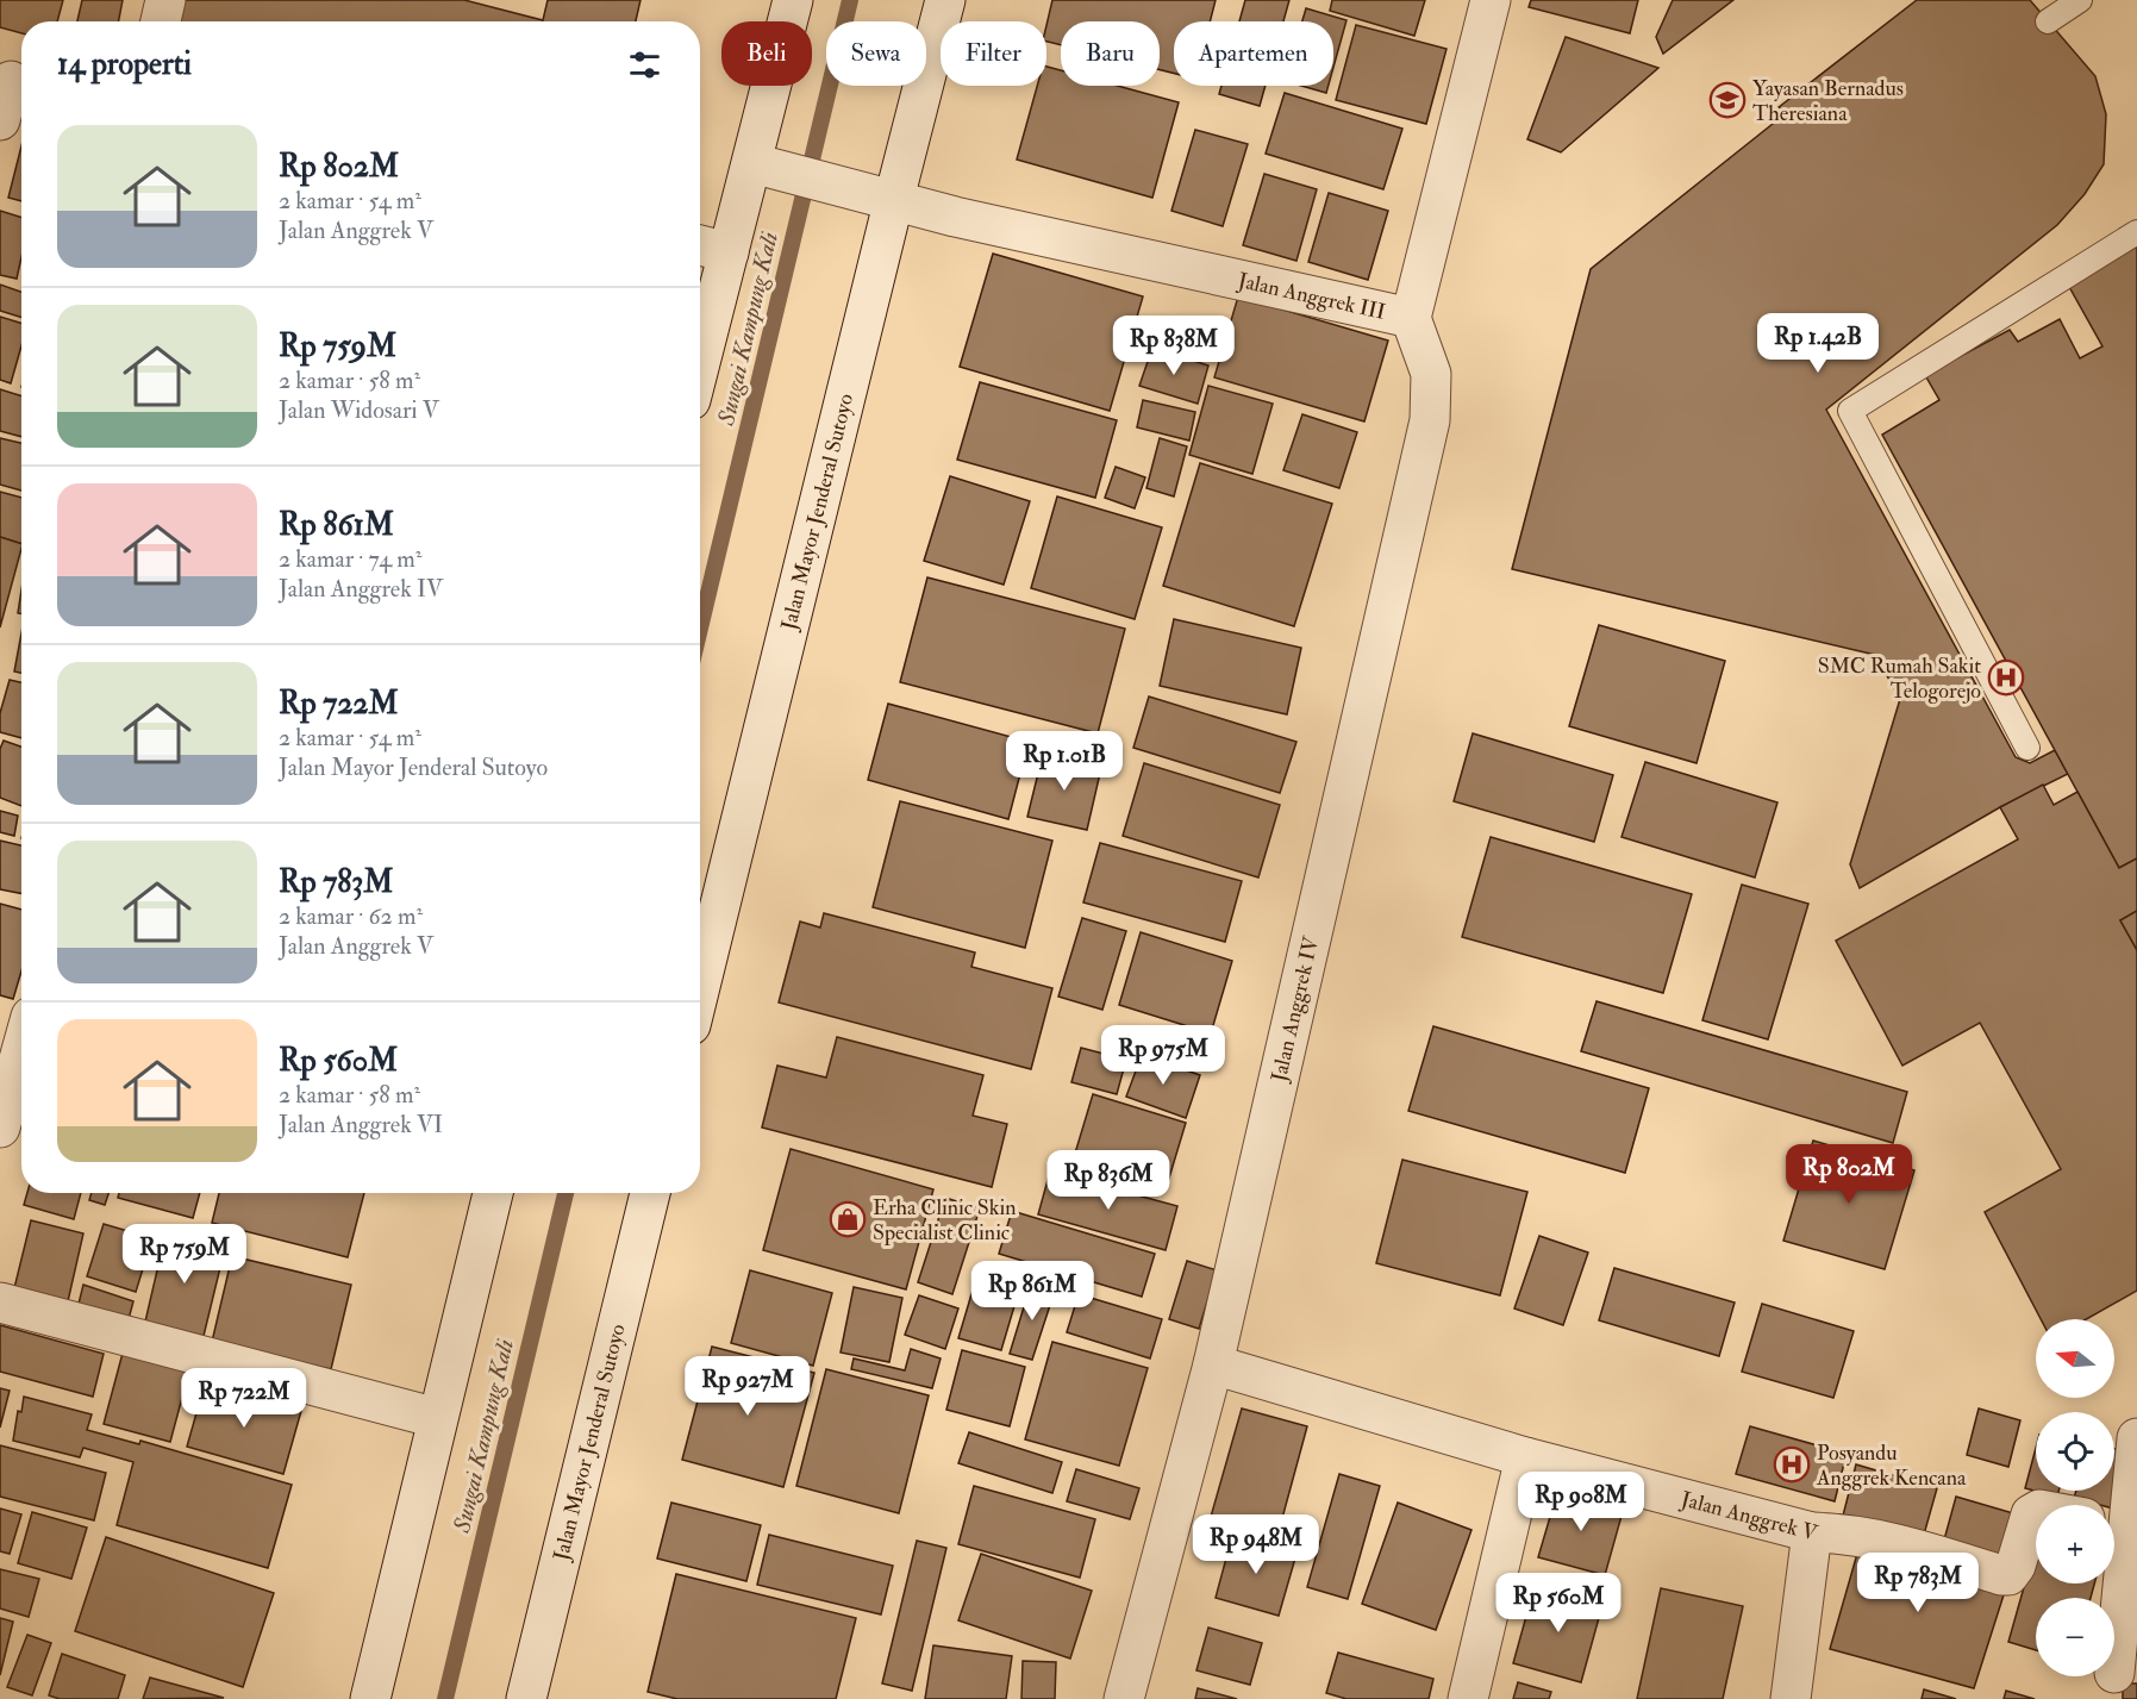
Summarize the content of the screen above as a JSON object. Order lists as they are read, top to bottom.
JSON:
{
  "streets": {
    "street": [
      "Jalan Anggrek III",
      "Jalan Mayor Jenderal Sutoyo",
      "Jalan Anggrek IV",
      "Jalan Anggrek V"
    ]
  },
  "crossings": [
    ["Jalan Anggrek III", "Jalan Mayor Jenderal Sutoyo"],
    ["Jalan Anggrek III", "Jalan Anggrek IV"],
    ["Jalan Anggrek IV", "Jalan Anggrek V"]
  ],
  "water": ["Sungai Kampung Kali"],
  "places": {
    "school or university": ["Yayasan Bernadus Theresiana"],
    "hospital": ["SMC Rumah Sakit Telogorejo", "Posyandu Anggrek Kencana"],
    "shop": ["Erha Clinic Skin Specialist Clinic"]
  },
  "north": "left",
  "page": {
    "chip": [
      "Beli",
      "Sewa",
      "Filter",
      "Baru",
      "Apartemen"
    ],
    "heading": "14 properti",
    "list": [
      {
        "name": "Rp 802M",
        "note": "2 kamar · 54 m² · Jalan Anggrek V"
      },
      {
        "name": "Rp 759M",
        "note": "2 kamar · 58 m² · Jalan Widosari V"
      },
      {
        "name": "Rp 861M",
        "note": "2 kamar · 74 m² · Jalan Anggrek IV"
      },
      {
        "name": "Rp 722M",
        "note": "2 kamar · 54 m² · Jalan Mayor Jenderal Sutoyo"
      },
      {
        "name": "Rp 783M",
        "note": "2 kamar · 62 m² · Jalan Anggrek V"
      },
      {
        "name": "Rp 560M",
        "note": "2 kamar · 58 m² · Jalan Anggrek VI"
      }
    ],
    "price": [
      "Rp 1.42B",
      "Rp 838M",
      "Rp 1.01B",
      "Rp 975M",
      "Rp 802M",
      "Rp 836M",
      "Rp 759M",
      "Rp 861M",
      "Rp 927M",
      "Rp 722M",
      "Rp 908M",
      "Rp 948M",
      "Rp 783M",
      "Rp 560M"
    ],
    "map_buttons": ["+", "−"]
  }
}
